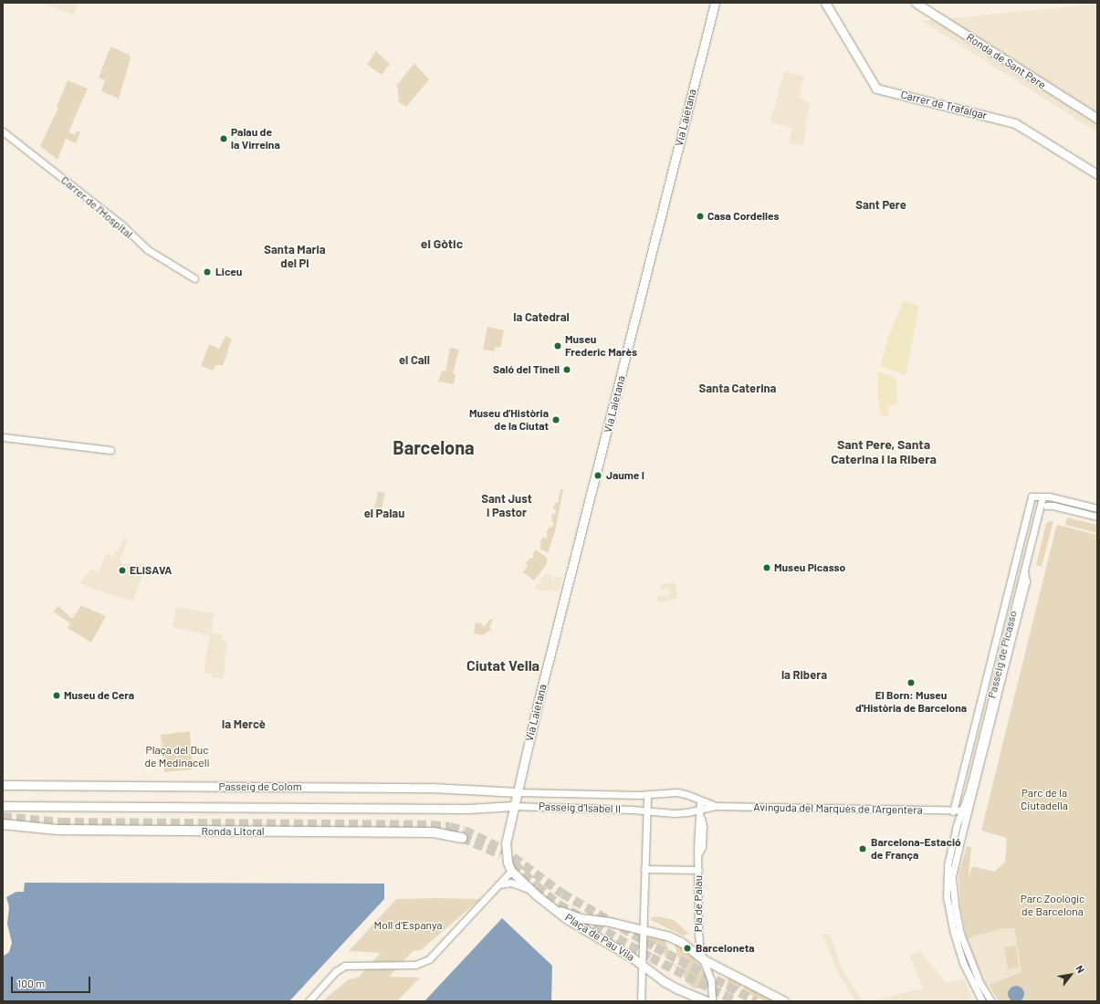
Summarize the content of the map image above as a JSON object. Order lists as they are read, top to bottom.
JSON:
{
  "streets": {
    "highway": ["Ronda Litoral"],
    "main road": [
      "Ronda de Sant Pere",
      "Carrer de Trafalgar",
      "Via Laietana",
      "Passeig de Colom",
      "Plaça de Pau Vila"
    ],
    "street": [
      "Carrer de l'Hospital",
      "Passeig de Picasso",
      "Passeig d'Isabel II",
      "Avinguda del Marquès de l'Argentera",
      "Pla de Palau"
    ]
  },
  "crossings": [
    ["Via Laietana", "Passeig de Colom"],
    ["Via Laietana", "Passeig d'Isabel II"],
    ["Via Laietana", "Plaça de Pau Vila"],
    ["Passeig de Picasso", "Avinguda del Marquès de l'Argentera"],
    ["Passeig de Colom", "Passeig d'Isabel II"],
    ["Passeig de Colom", "Plaça de Pau Vila"],
    ["Passeig d'Isabel II", "Avinguda del Marquès de l'Argentera"],
    ["Passeig d'Isabel II", "Plaça de Pau Vila"],
    ["Avinguda del Marquès de l'Argentera", "Pla de Palau"],
    ["Pla de Palau", "Plaça de Pau Vila"]
  ],
  "districts": [
    "Sant Pere",
    "el Gòtic",
    "Santa Maria del Pi",
    "la Catedral",
    "el Call",
    "Santa Caterina",
    "Sant Pere, Santa Caterina i la Ribera",
    "Barcelona",
    "Sant Just i Pastor",
    "el Palau",
    "Ciutat Vella",
    "la Ribera",
    "la Mercè"
  ],
  "parks": [
    "Plaça del Duc de Medinaceli",
    "Parc de la Ciutadella",
    "Parc Zoològic de Barcelona",
    "Moll d'Espanya"
  ],
  "places": [
    "Palau de la Virreina",
    "Casa Cordelles",
    "Liceu",
    "Museu Frederic Marès",
    "Saló del Tinell",
    "Museu d'Història de la Ciutat",
    "Jaume I",
    "Museu Picasso",
    "ELISAVA",
    "El Born: Museu d'Història de Barcelona",
    "Museu de Cera",
    "Barcelona-Estació de França",
    "Barceloneta"
  ],
  "scale_bar": "100 m",
  "north": "top right"
}
